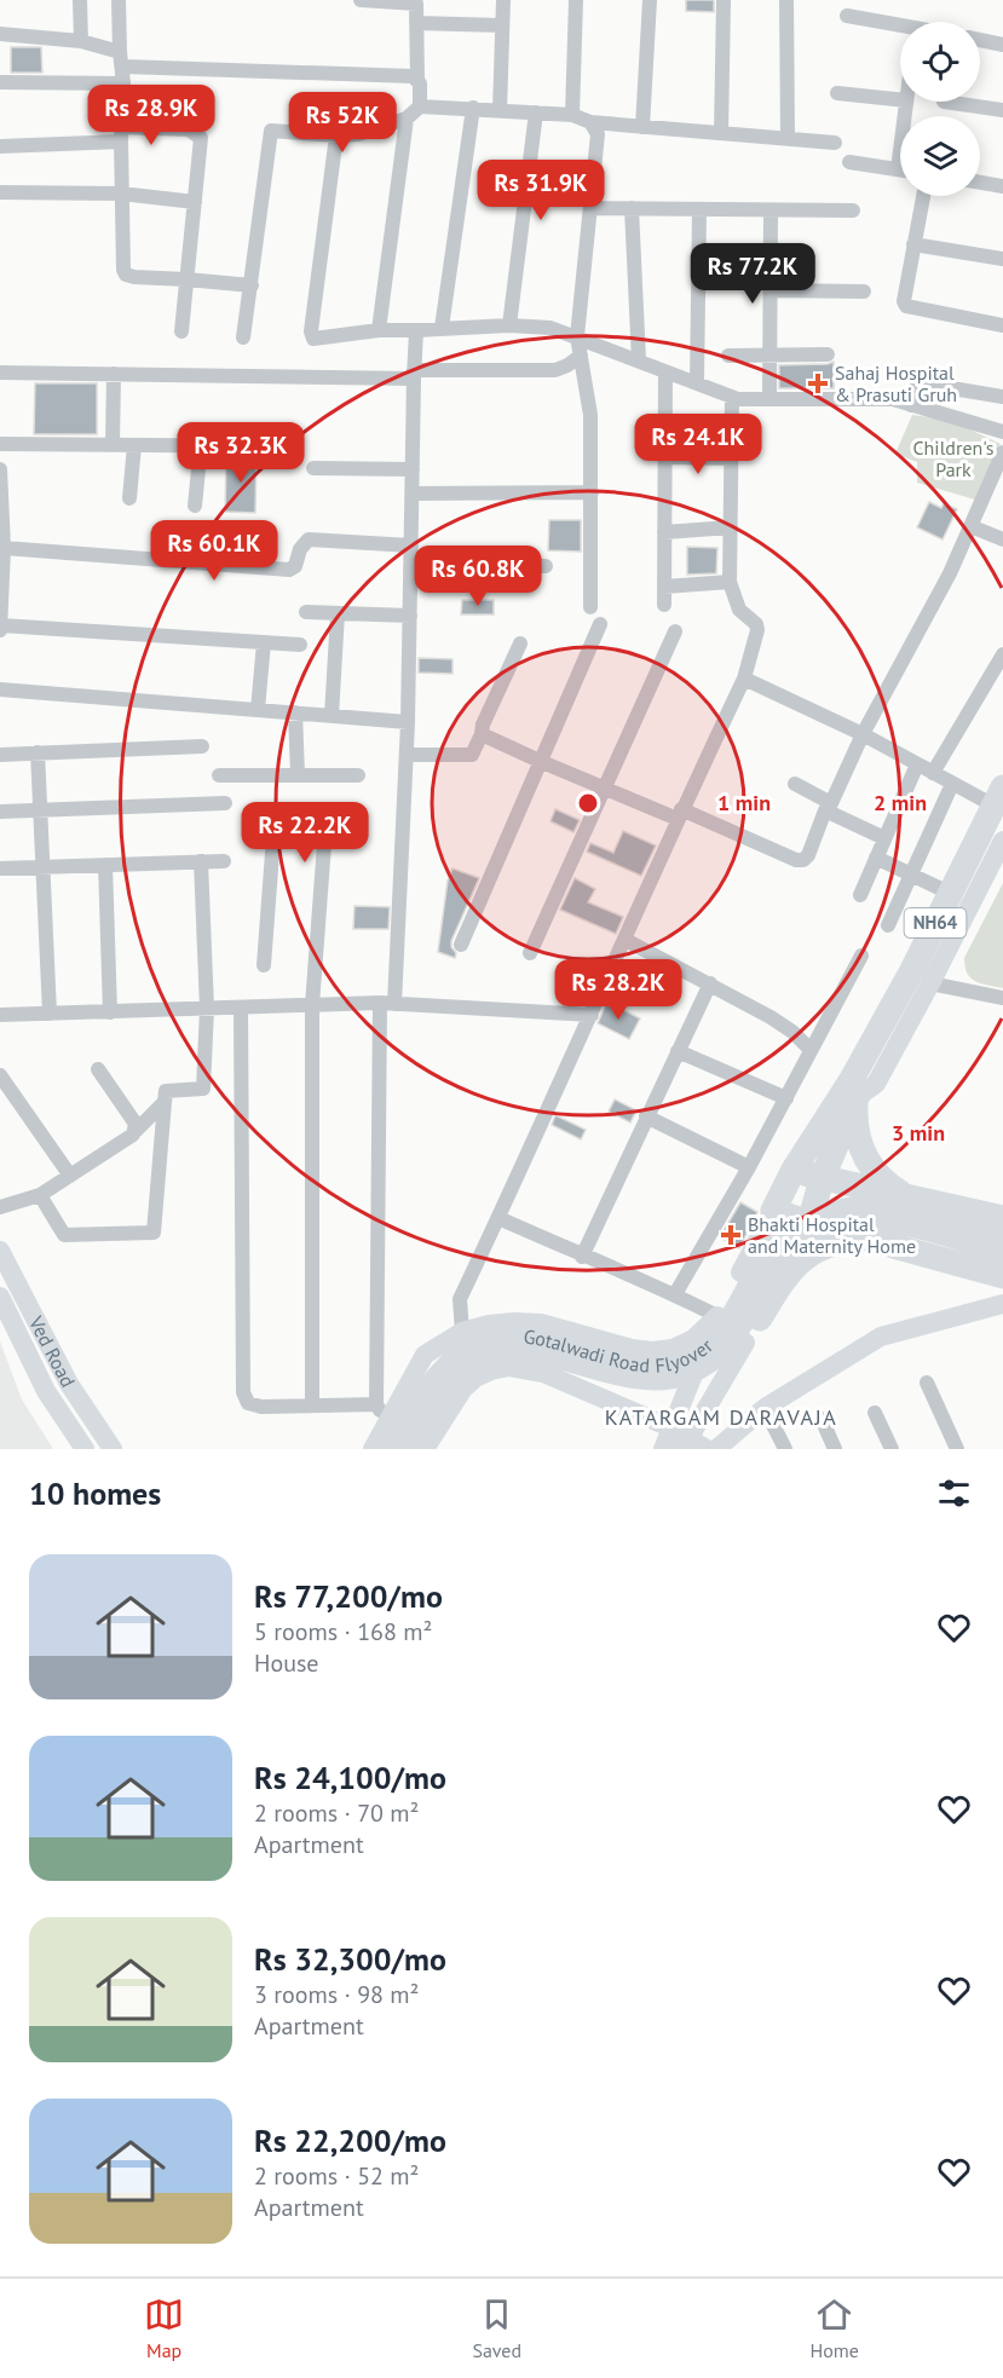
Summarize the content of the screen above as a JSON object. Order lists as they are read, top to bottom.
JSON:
{
  "streets": {
    "highway": ["NH64"],
    "main road": ["Gotalwadi Road Flyover", "Ved Road"]
  },
  "districts": ["KATARGAM DARAVAJA"],
  "parks": ["Children's Park"],
  "places": {
    "health": ["Sahaj Hospital & Prasuti Gruh", "Bhakti Hospital and Maternity Home"]
  },
  "page": {
    "price": [
      "Rs 28.9K",
      "Rs 52K",
      "Rs 31.9K",
      "Rs 77.2K",
      "Rs 24.1K",
      "Rs 32.3K",
      "Rs 60.1K",
      "Rs 60.8K",
      "Rs 22.2K",
      "Rs 28.2K"
    ],
    "heading": "10 homes",
    "list": [
      {
        "name": "Rs 77,200/mo",
        "note": "5 rooms · 168 m² · House"
      },
      {
        "name": "Rs 24,100/mo",
        "note": "2 rooms · 70 m² · Apartment"
      },
      {
        "name": "Rs 32,300/mo",
        "note": "3 rooms · 98 m² · Apartment"
      },
      {
        "name": "Rs 22,200/mo",
        "note": "2 rooms · 52 m² · Apartment"
      }
    ],
    "tabs": ["Map", "Saved", "Home"]
  },
  "rings": ["1 min", "2 min", "3 min"]
}
